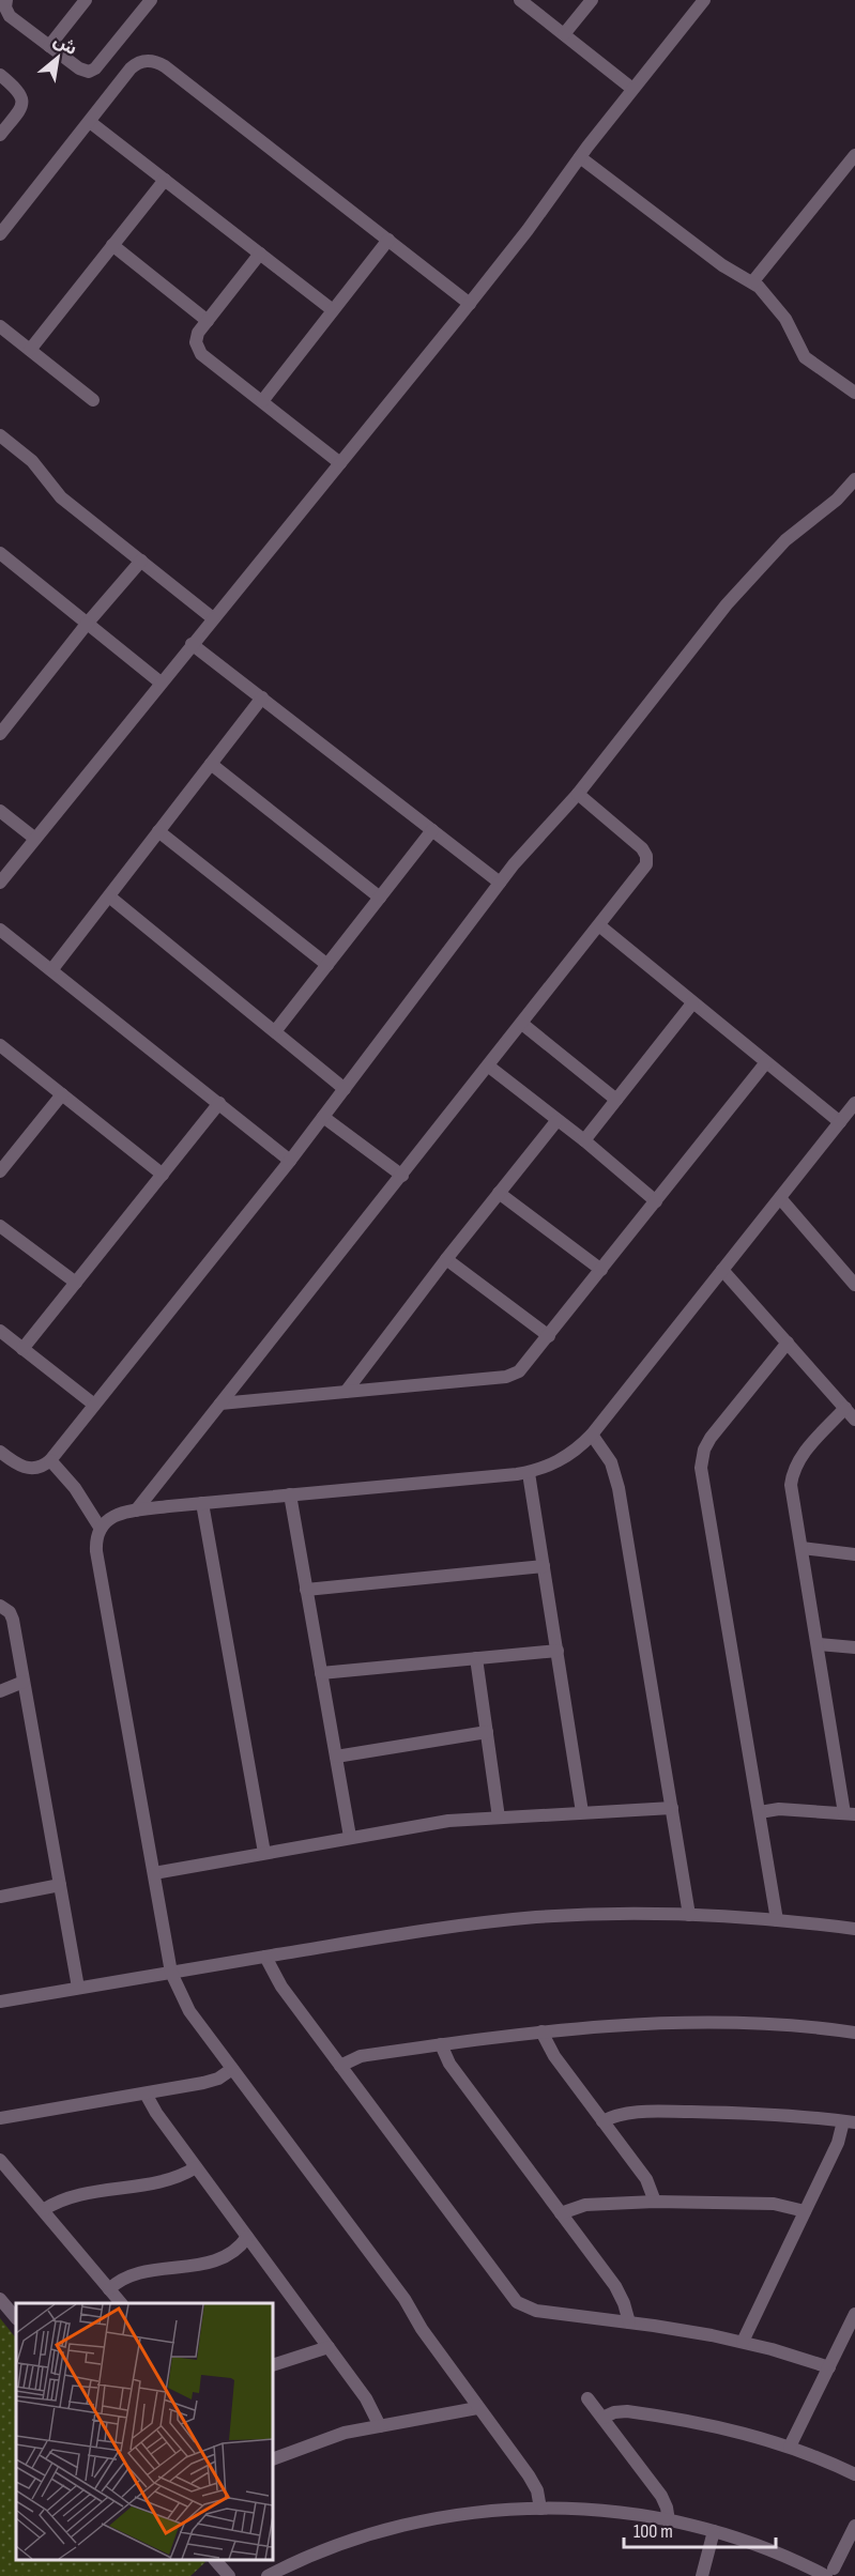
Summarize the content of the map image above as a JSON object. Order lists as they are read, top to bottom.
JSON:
{
  "scale_bar": "100 m",
  "north": "top right"
}
